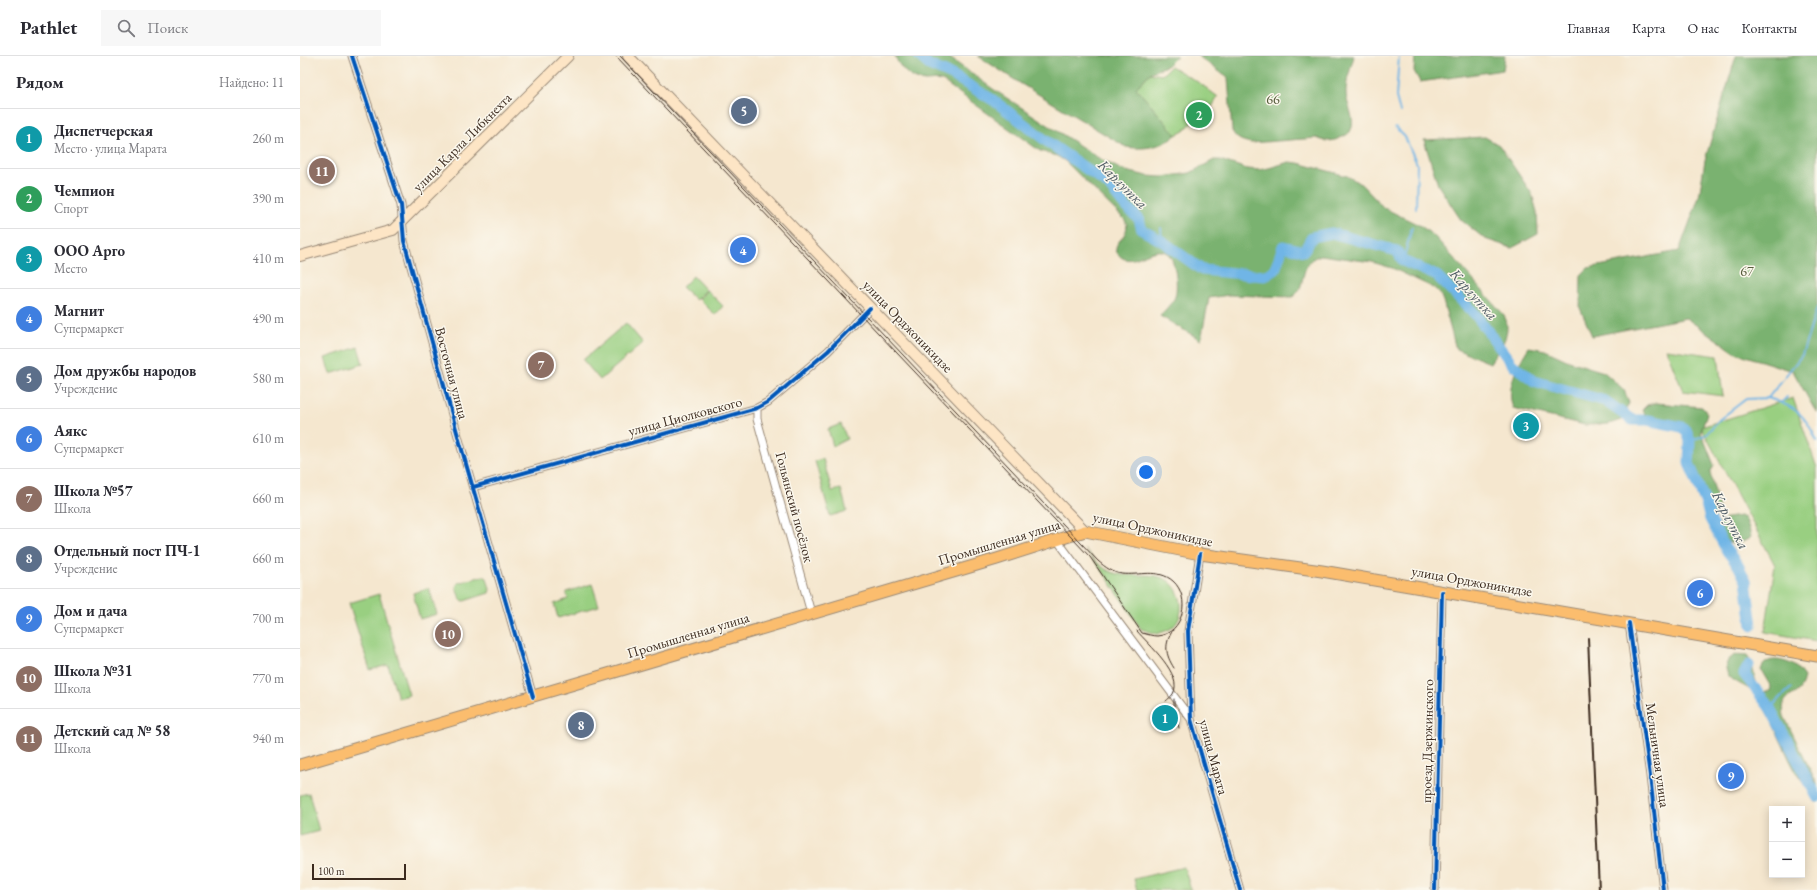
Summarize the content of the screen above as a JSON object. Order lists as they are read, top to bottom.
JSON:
{
  "streets": {
    "main road": ["улица Карла Либкнехта", "улица Орджоникидзе", "Промышленная улица"],
    "street": [
      "Восточная улица",
      "улица Циолковского",
      "Гольянский посёлок",
      "проезд Дзержинского",
      "Мельничная улица",
      "улица Марата"
    ]
  },
  "crossings": [
    ["улица Карла Либкнехта", "Восточная улица"],
    ["улица Орджоникидзе", "улица Циолковского"],
    ["улица Орджоникидзе", "Промышленная улица"],
    ["улица Орджоникидзе", "проезд Дзержинского"],
    ["улица Орджоникидзе", "Мельничная улица"],
    ["улица Орджоникидзе", "улица Марата"],
    ["Восточная улица", "улица Циолковского"],
    ["Восточная улица", "Промышленная улица"],
    ["улица Циолковского", "Гольянский посёлок"],
    ["Гольянский посёлок", "Промышленная улица"]
  ],
  "water": ["Карлутка"],
  "parks": ["66", "67"],
  "scale_bar": "100 m",
  "page": {
    "header": "Pathlet",
    "search": "Поиск",
    "nav": [
      "Главная",
      "Карта",
      "О нас",
      "Контакты"
    ],
    "heading": ["Рядом", "Найдено: 11"],
    "pins": [
      "5",
      "2",
      "11",
      "4",
      "7",
      "3",
      "6",
      "10",
      "1",
      "8",
      "9"
    ],
    "list": [
      {
        "mark": "1",
        "name": "Диспетчерская",
        "note": "Место · улица Марата",
        "value": "260 m"
      },
      {
        "mark": "2",
        "name": "Чемпион",
        "note": "Спорт",
        "value": "390 m"
      },
      {
        "mark": "3",
        "name": "ООО Арго",
        "note": "Место",
        "value": "410 m"
      },
      {
        "mark": "4",
        "name": "Магнит",
        "note": "Супермаркет",
        "value": "490 m"
      },
      {
        "mark": "5",
        "name": "Дом дружбы народов",
        "note": "Учреждение",
        "value": "580 m"
      },
      {
        "mark": "6",
        "name": "Аякс",
        "note": "Супермаркет",
        "value": "610 m"
      },
      {
        "mark": "7",
        "name": "Школа №57",
        "note": "Школа",
        "value": "660 m"
      },
      {
        "mark": "8",
        "name": "Отдельный пост ПЧ-1",
        "note": "Учреждение",
        "value": "660 m"
      },
      {
        "mark": "9",
        "name": "Дом и дача",
        "note": "Супермаркет",
        "value": "700 m"
      },
      {
        "mark": "10",
        "name": "Школа №31",
        "note": "Школа",
        "value": "770 m"
      },
      {
        "mark": "11",
        "name": "Детский сад № 58",
        "note": "Школа",
        "value": "940 m"
      }
    ],
    "map_buttons": ["+", "−"],
    "scale": "100 m"
  }
}
